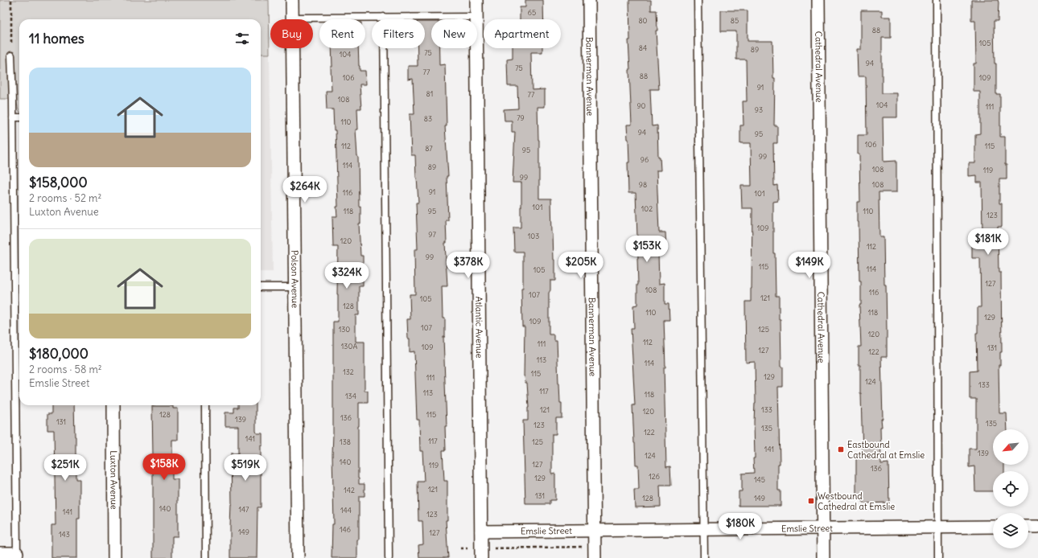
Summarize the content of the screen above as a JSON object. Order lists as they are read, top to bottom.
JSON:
{
  "streets": {
    "street": [
      "Cathedral Avenue",
      "Bannerman Avenue",
      "Polson Avenue",
      "Atlantic Avenue",
      "Luxton Avenue",
      "Emslie Street"
    ]
  },
  "crossings": [
    ["Cathedral Avenue", "Emslie Street"],
    ["Bannerman Avenue", "Emslie Street"],
    ["Atlantic Avenue", "Emslie Street"]
  ],
  "places": {
    "transit": ["Eastbound Cathedral at Emslie", "Westbound Cathedral at Emslie"]
  },
  "house_numbers": [
    "65",
    "80",
    "85",
    "88",
    "105",
    "84",
    "89",
    "75",
    "104",
    "94",
    "75",
    "77",
    "88",
    "106",
    "109",
    "91",
    "81",
    "77",
    "108",
    "104",
    "90",
    "111",
    "93",
    "79",
    "83",
    "110",
    "94",
    "95",
    "106",
    "112",
    "115",
    "87",
    "95",
    "99",
    "96",
    "114",
    "89",
    "108",
    "119",
    "99",
    "98",
    "108",
    "91",
    "116",
    "101",
    "101",
    "102",
    "118",
    "95",
    "110",
    "123",
    "109",
    "97",
    "103",
    "120",
    "112",
    "99",
    "115",
    "114",
    "105",
    "127",
    "108",
    "116",
    "107",
    "121",
    "105",
    "128",
    "110",
    "118",
    "129",
    "109",
    "107",
    "130",
    "125",
    "120",
    "112",
    "111",
    "130A",
    "109",
    "131",
    "127",
    "122",
    "113",
    "114",
    "132",
    "115",
    "129",
    "111",
    "124",
    "133",
    "117",
    "113",
    "118",
    "134",
    "121",
    "133",
    "120",
    "128",
    "115",
    "136",
    "139",
    "131",
    "135",
    "123",
    "135",
    "122",
    "141",
    "117",
    "138",
    "125",
    "141",
    "139",
    "124",
    "140",
    "127",
    "119",
    "136",
    "126",
    "129",
    "145",
    "121",
    "142",
    "131",
    "128",
    "149",
    "140",
    "147",
    "144",
    "141",
    "123",
    "146",
    "149",
    "127",
    "143"
  ],
  "north": "bottom left",
  "page": {
    "chip": [
      "Buy",
      "Rent",
      "Filters",
      "New",
      "Apartment"
    ],
    "heading": "11 homes",
    "list": [
      {
        "name": "$158,000",
        "note": "2 rooms · 52 m² · Luxton Avenue"
      },
      {
        "name": "$180,000",
        "note": "2 rooms · 58 m² · Emslie Street"
      }
    ],
    "price": [
      "$264K",
      "$181K",
      "$153K",
      "$378K",
      "$205K",
      "$149K",
      "$324K",
      "$158K",
      "$251K",
      "$519K",
      "$180K"
    ]
  }
}
